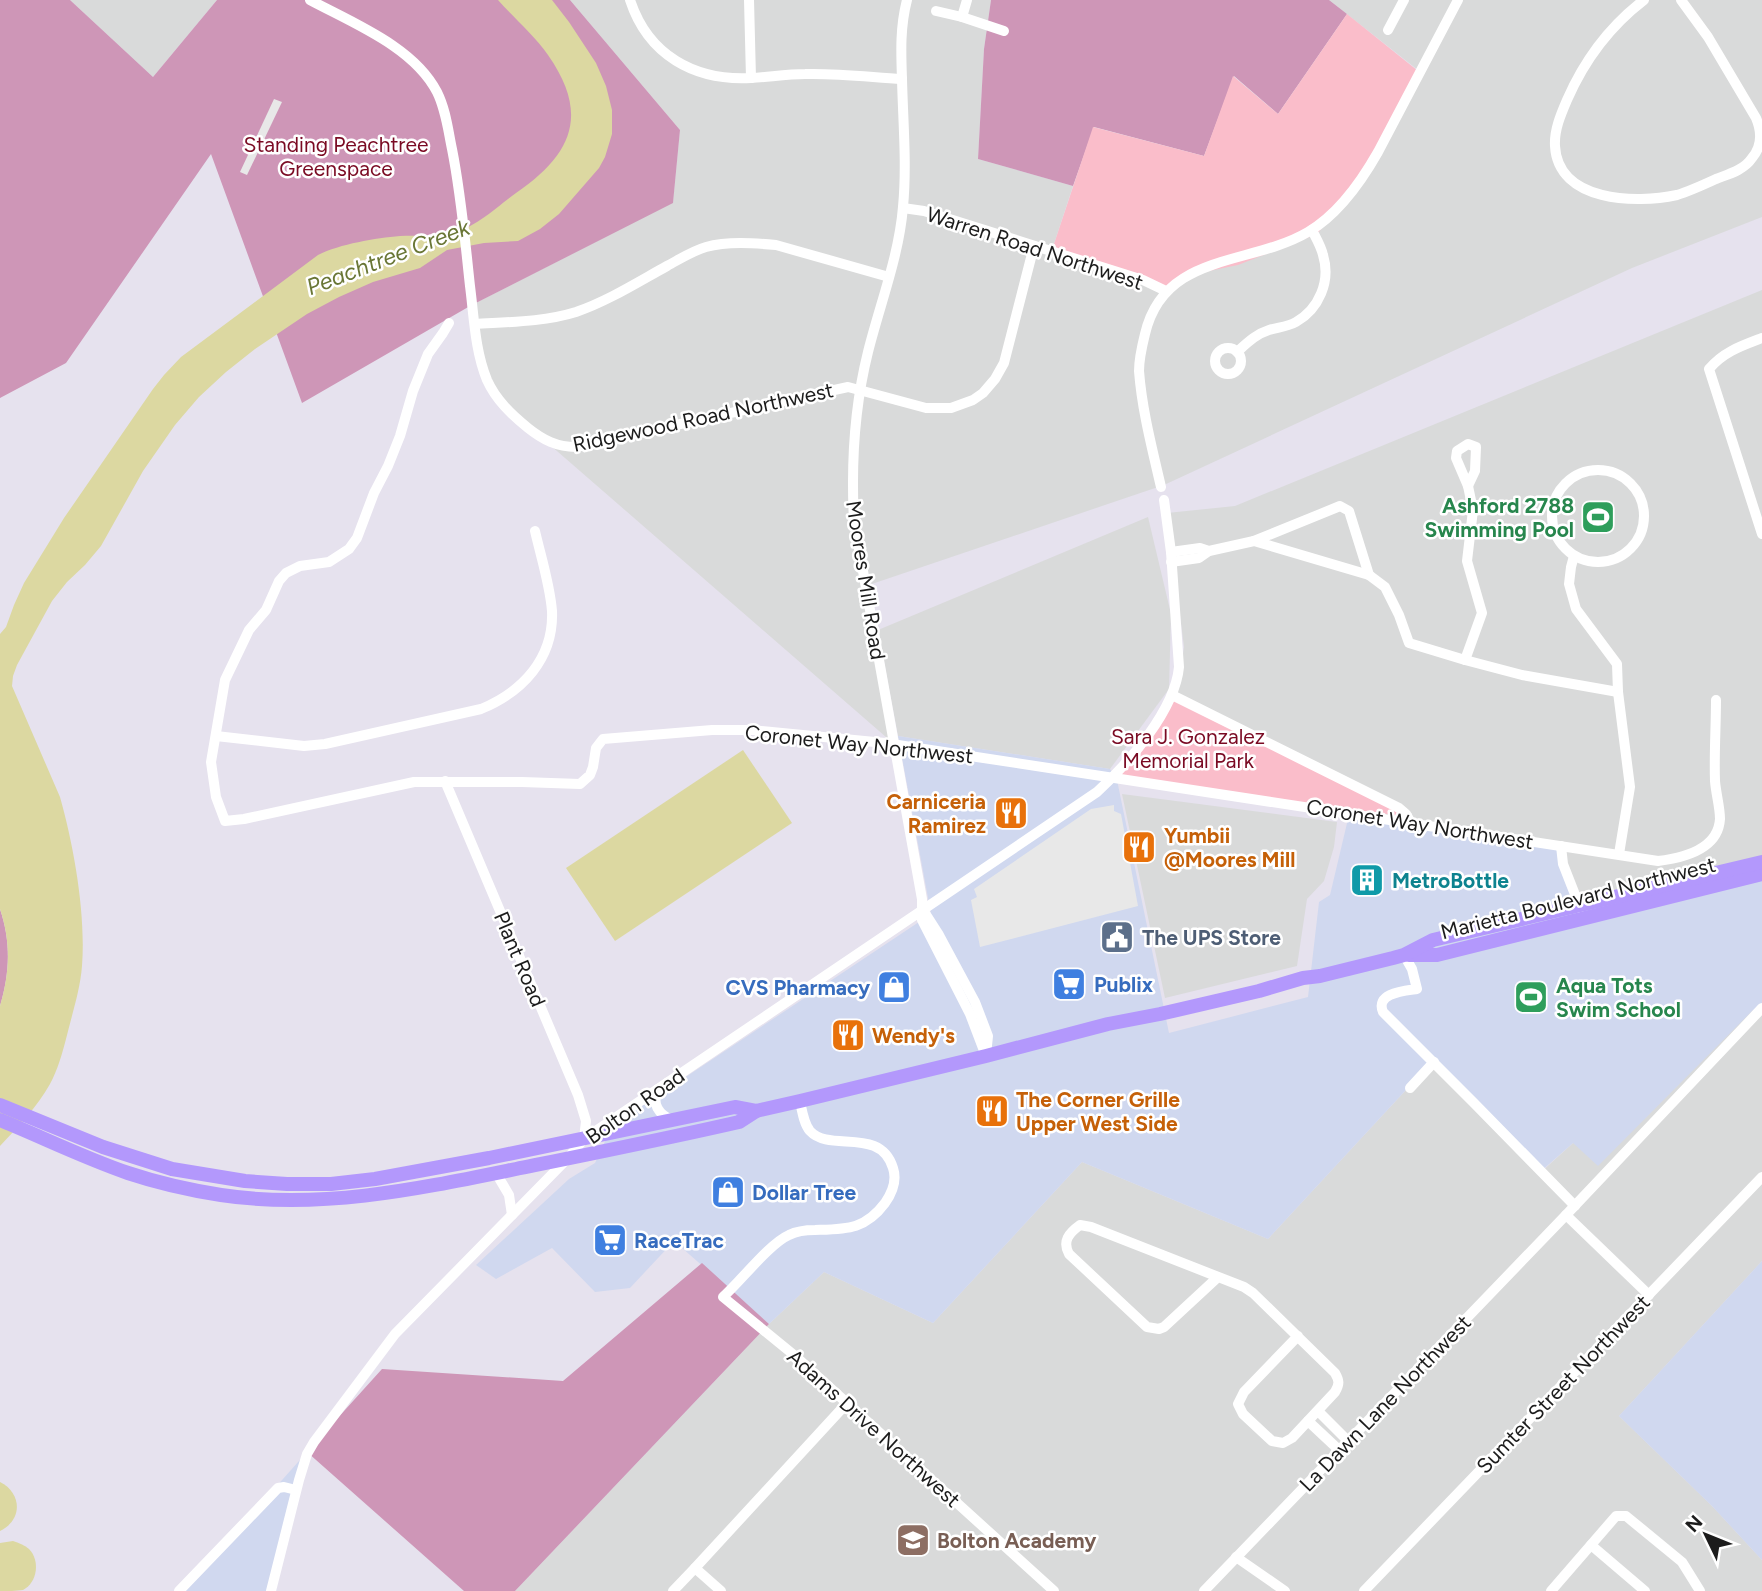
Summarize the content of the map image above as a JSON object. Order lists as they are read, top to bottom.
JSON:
{
  "streets": {
    "main road": ["Marietta Boulevard Northwest"],
    "street": [
      "Warren Road Northwest",
      "Ridgewood Road Northwest",
      "Moores Mill Road",
      "Coronet Way Northwest",
      "Plant Road",
      "Bolton Road",
      "Sumter Street Northwest",
      "La Dawn Lane Northwest",
      "Adams Drive Northwest"
    ]
  },
  "crossings": [
    ["Warren Road Northwest", "Ridgewood Road Northwest"],
    ["Warren Road Northwest", "Moores Mill Road"],
    ["Ridgewood Road Northwest", "Moores Mill Road"],
    ["Moores Mill Road", "Coronet Way Northwest"],
    ["Moores Mill Road", "Bolton Road"],
    ["Coronet Way Northwest", "Marietta Boulevard Northwest"],
    ["Coronet Way Northwest", "Plant Road"],
    ["Coronet Way Northwest", "Bolton Road"],
    ["Plant Road", "Bolton Road"]
  ],
  "water": ["Peachtree Creek"],
  "parks": ["Standing Peachtree Greenspace", "Sara J. Gonzalez Memorial Park"],
  "places": {
    "sports": ["Ashford 2788 Swimming Pool", "Aqua Tots Swim School"],
    "restaurant": [
      "Carniceria Ramirez",
      "Yumbii @Moores Mill",
      "Wendy's",
      "The Corner Grille Upper West Side"
    ],
    "building": ["MetroBottle"],
    "public building": ["The UPS Store"],
    "supermarket": ["Publix", "RaceTrac"],
    "shop": ["CVS Pharmacy", "Dollar Tree"],
    "school or university": ["Bolton Academy"]
  },
  "north": "top left"
}
